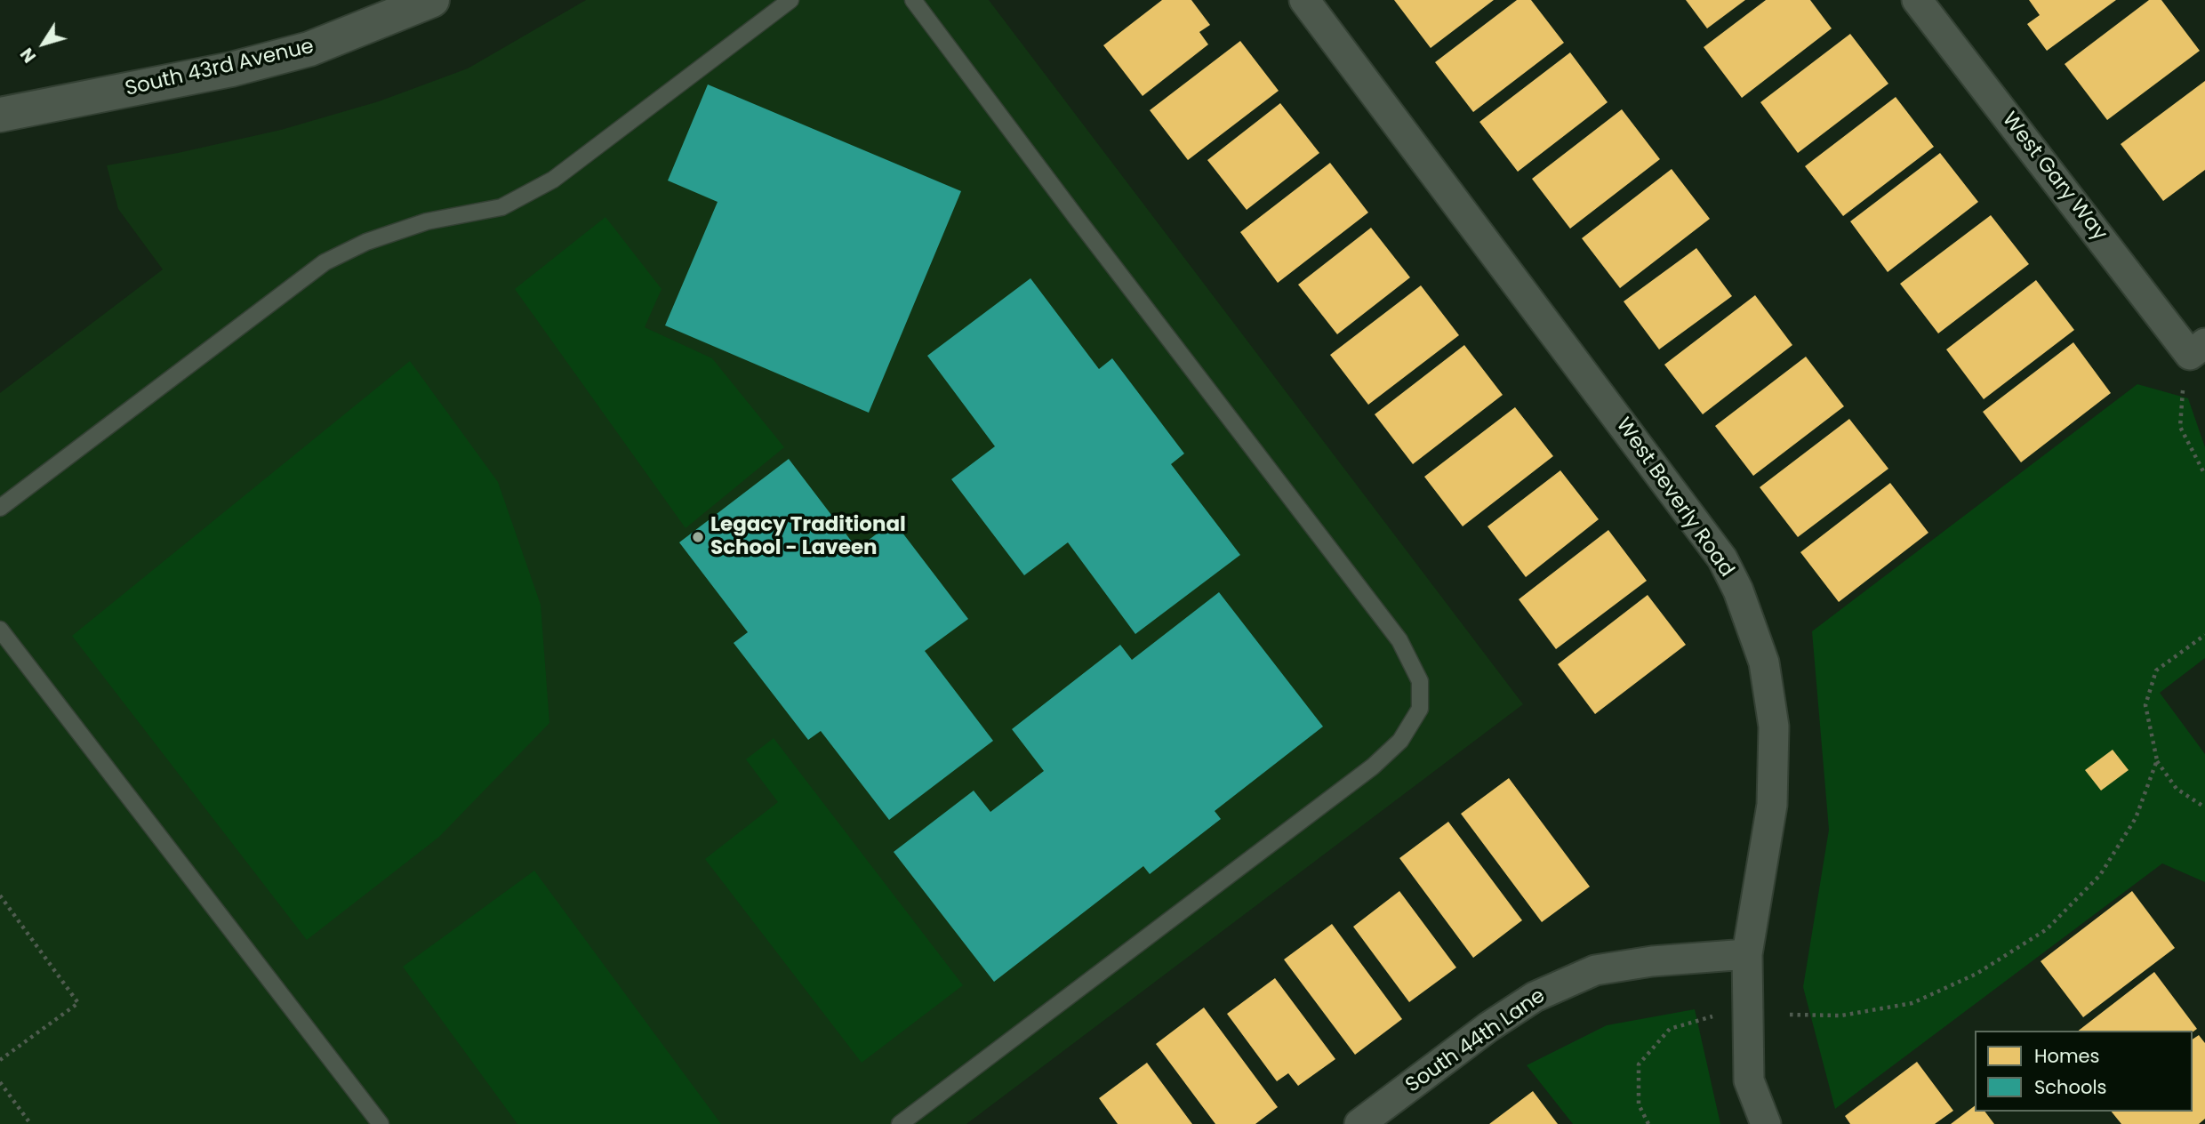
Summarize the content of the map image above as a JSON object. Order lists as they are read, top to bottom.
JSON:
{
  "streets": {
    "street": [
      "South 43rd Avenue",
      "West Gary Way",
      "West Beverly Road",
      "South 44th Lane"
    ]
  },
  "crossings": [
    ["West Beverly Road", "South 44th Lane"]
  ],
  "places": ["Legacy Traditional School - Laveen"],
  "legend": ["Homes", "Schools"],
  "north": "bottom left"
}
